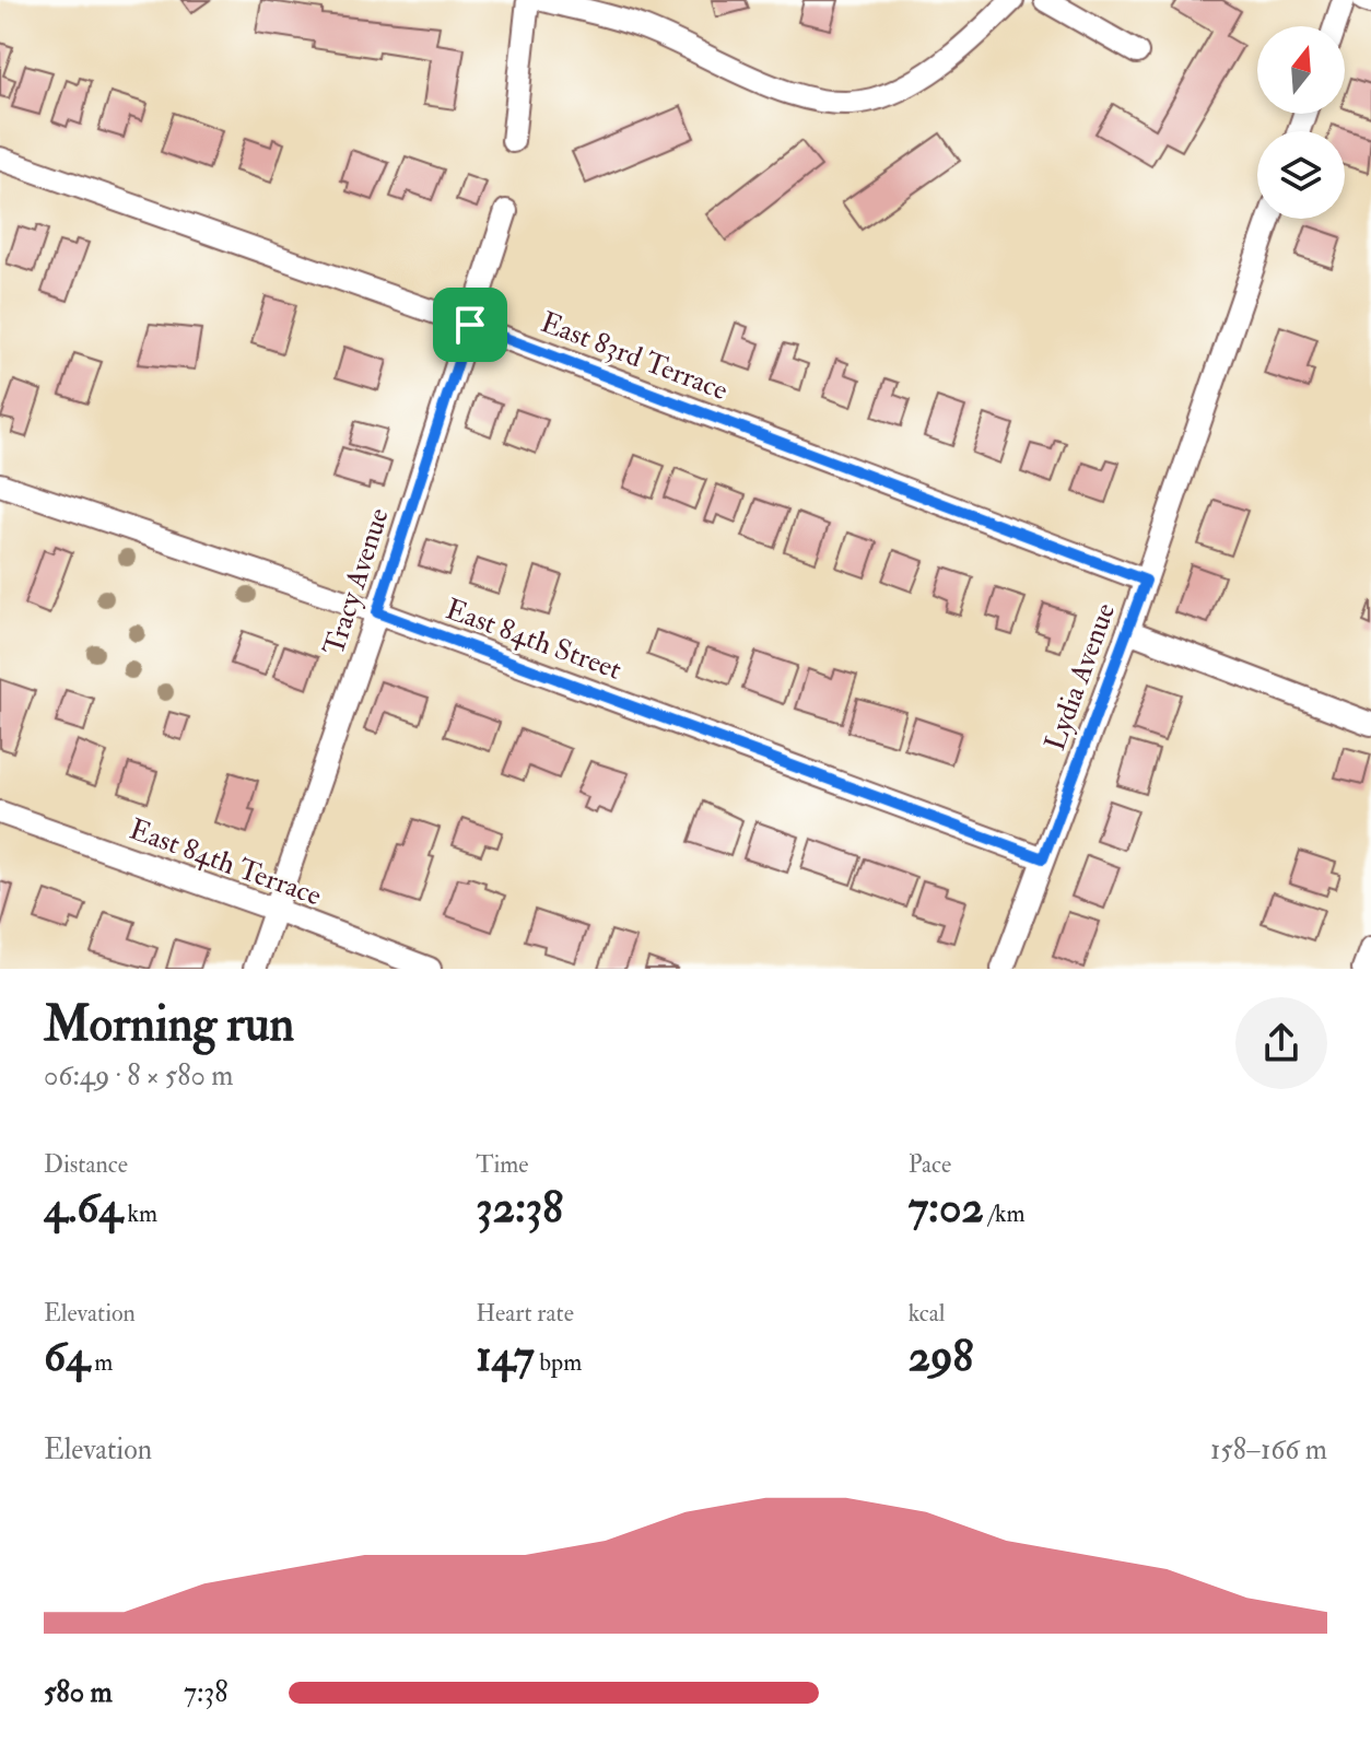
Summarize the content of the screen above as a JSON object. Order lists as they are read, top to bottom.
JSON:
{
  "streets": {
    "street": [
      "East 83rd Terrace",
      "Tracy Avenue",
      "East 84th Street",
      "Lydia Avenue",
      "East 84th Terrace"
    ]
  },
  "crossings": [
    ["East 83rd Terrace", "Tracy Avenue"],
    ["East 83rd Terrace", "Lydia Avenue"],
    ["Tracy Avenue", "East 84th Street"],
    ["Tracy Avenue", "East 84th Terrace"],
    ["East 84th Street", "Lydia Avenue"]
  ],
  "north": "top",
  "page": {
    "heading": ["Morning run", "06:49 · 8 × 580 m"],
    "stats": [
      ["Distance", "4.64 km"],
      ["Time", "32:38"],
      ["Pace", "7:02 /km"],
      ["Elevation", "64 m"],
      ["Heart rate", "147 bpm"],
      ["kcal", "298"]
    ],
    "chart": ["Elevation", "158–166 m"],
    "list": [
      {
        "name": "580 m",
        "note": "7:38"
      }
    ]
  }
}
